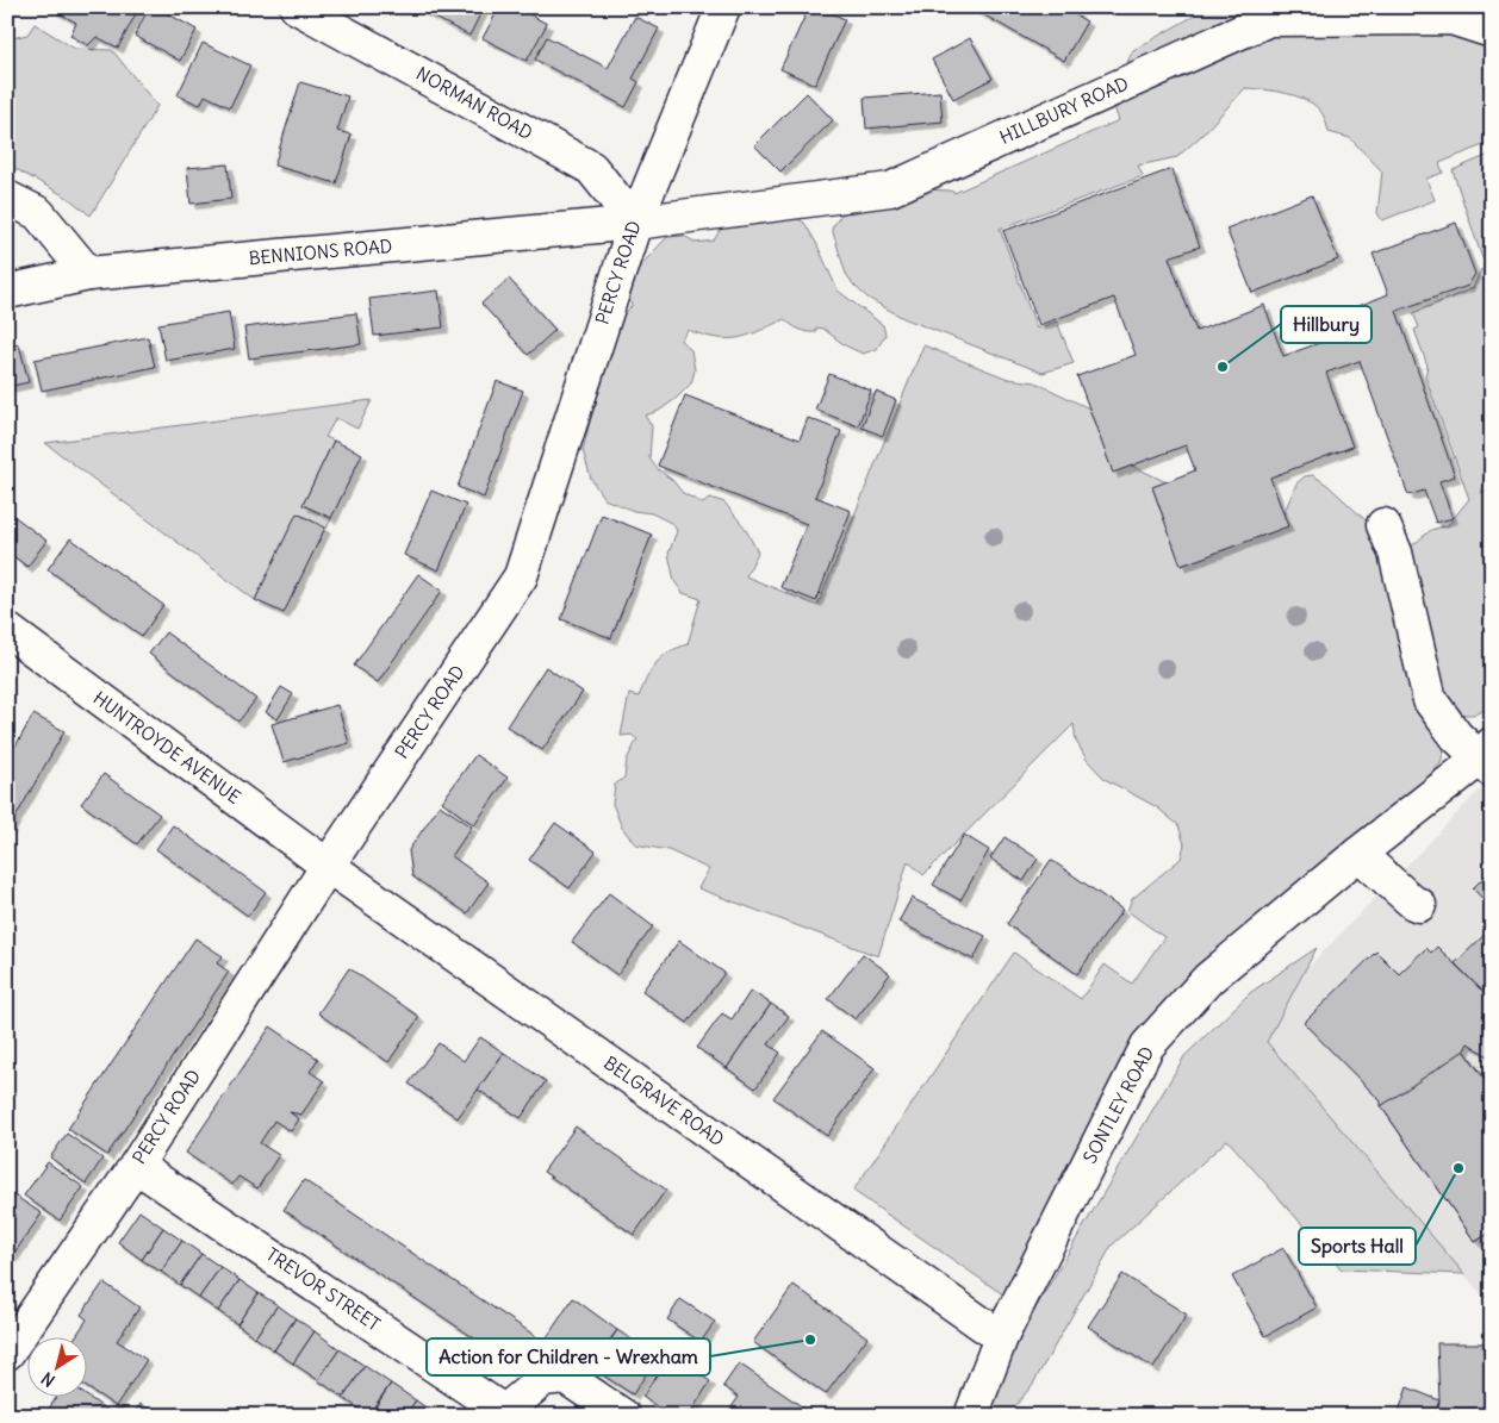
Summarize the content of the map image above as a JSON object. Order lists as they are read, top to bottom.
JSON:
{
  "streets": {
    "street": [
      "NORMAN ROAD",
      "HILLBURY ROAD",
      "BENNIONS ROAD",
      "PERCY ROAD",
      "HUNTROYDE AVENUE",
      "BELGRAVE ROAD",
      "SONTLEY ROAD",
      "TREVOR STREET"
    ]
  },
  "crossings": [
    ["NORMAN ROAD", "HILLBURY ROAD"],
    ["NORMAN ROAD", "BENNIONS ROAD"],
    ["NORMAN ROAD", "PERCY ROAD"],
    ["HILLBURY ROAD", "BENNIONS ROAD"],
    ["HILLBURY ROAD", "PERCY ROAD"],
    ["BENNIONS ROAD", "PERCY ROAD"],
    ["PERCY ROAD", "HUNTROYDE AVENUE"],
    ["PERCY ROAD", "BELGRAVE ROAD"],
    ["PERCY ROAD", "TREVOR STREET"],
    ["HUNTROYDE AVENUE", "BELGRAVE ROAD"],
    ["BELGRAVE ROAD", "SONTLEY ROAD"]
  ],
  "places": ["Hillbury", "Sports Hall", "Action for Children - Wrexham"],
  "north": "bottom left"
}
